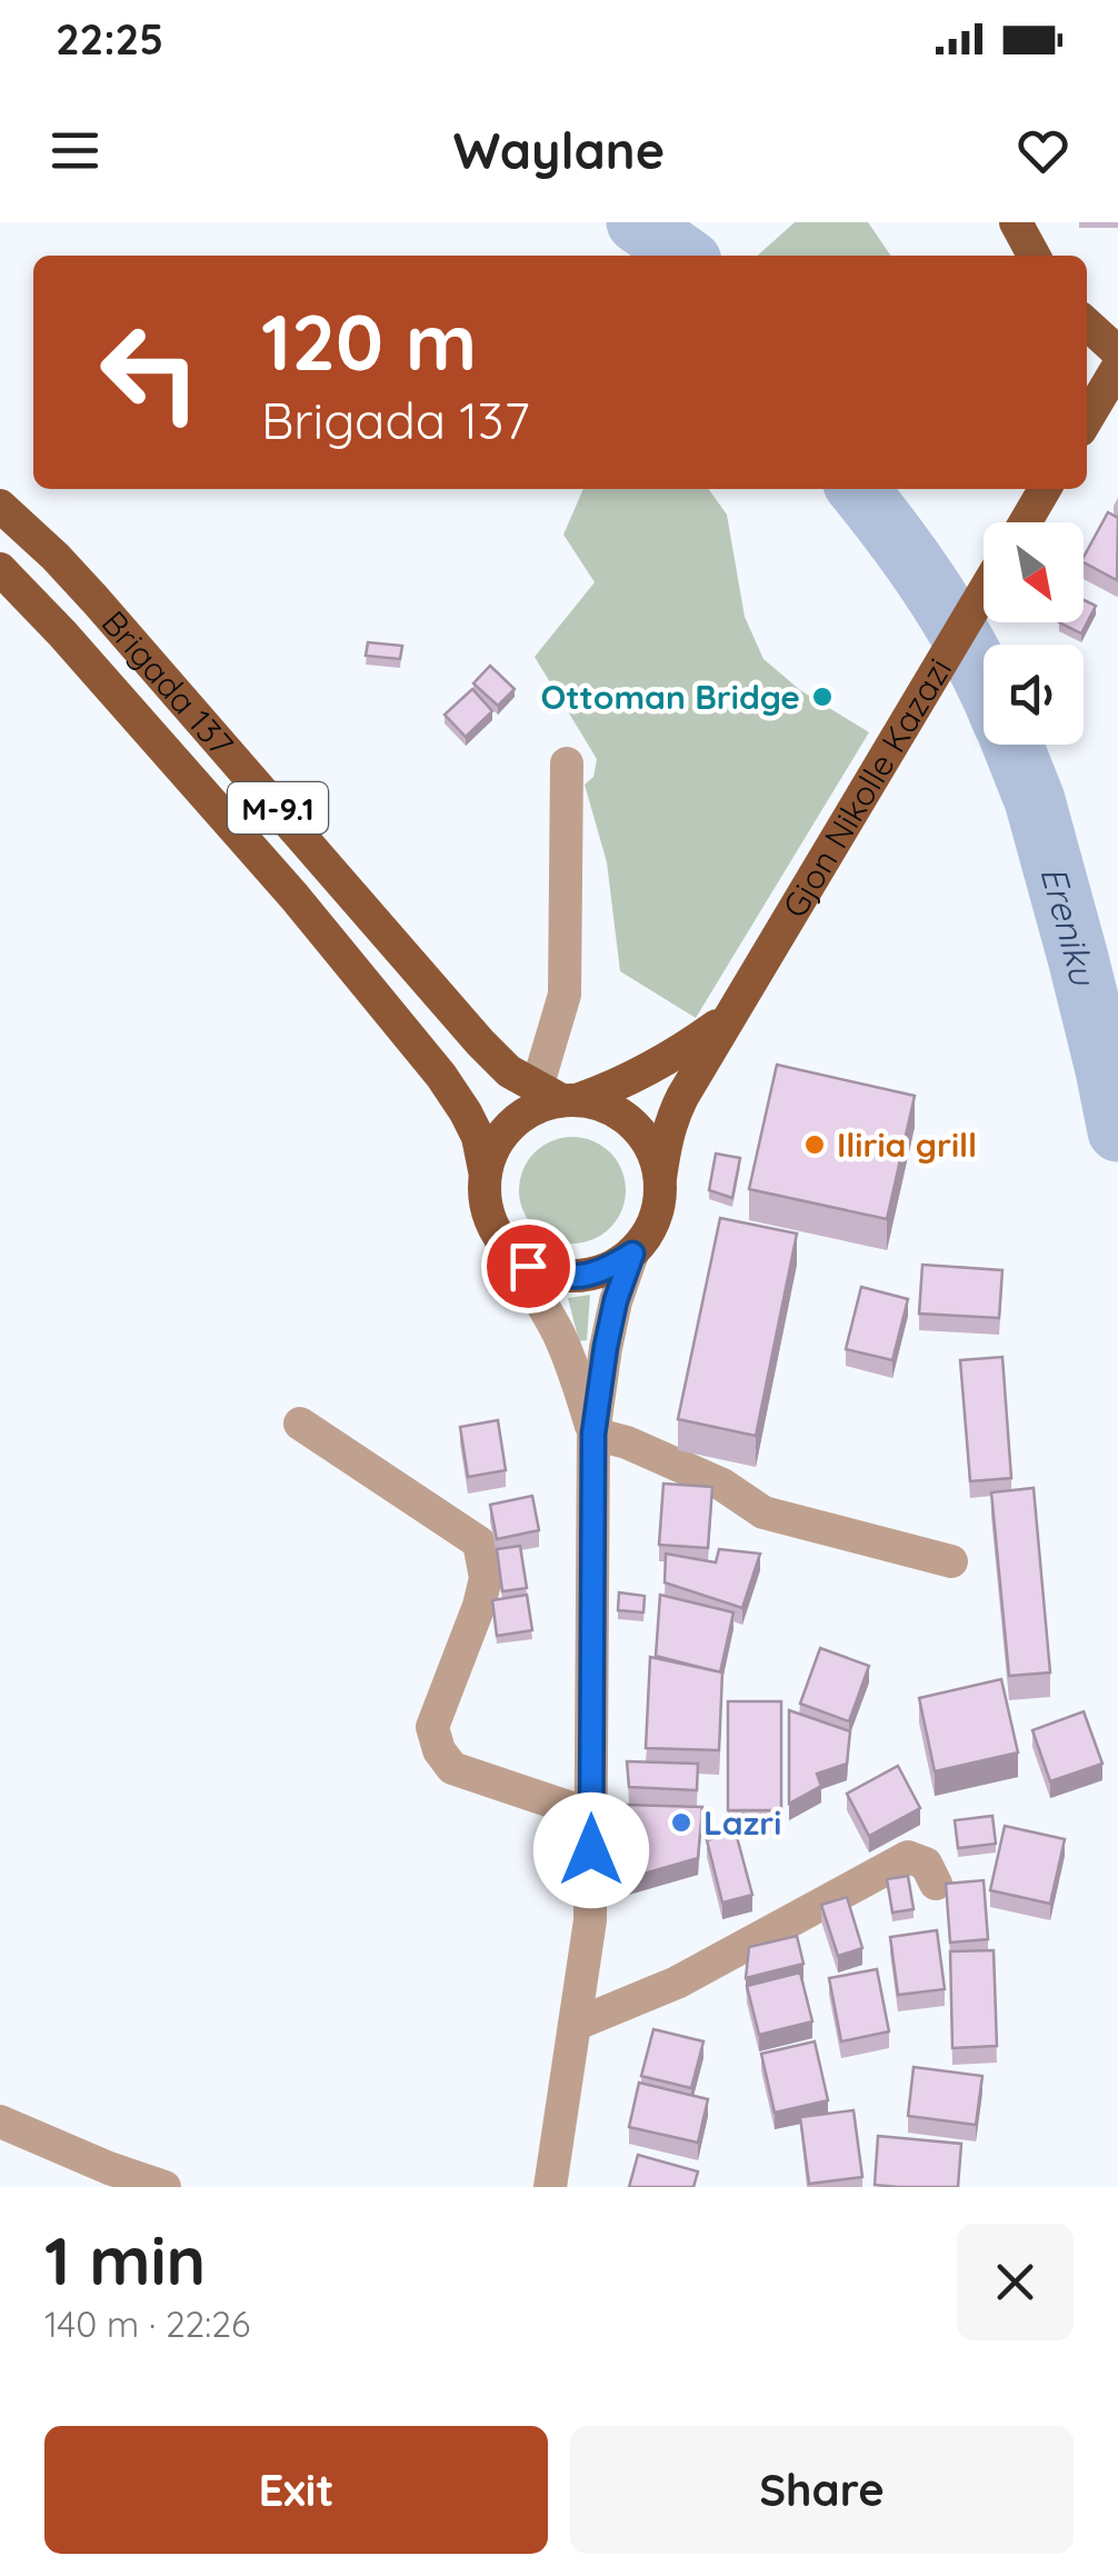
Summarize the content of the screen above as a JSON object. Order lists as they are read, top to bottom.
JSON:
{
  "streets": {
    "main road": ["Brigada 137", "Gjon Nikolle Kazazi", "M-9.1"]
  },
  "crossings": [
    ["Brigada 137", "Gjon Nikolle Kazazi"]
  ],
  "water": ["Ereniku"],
  "places": ["Ottoman Bridge", "Iliria grill", "Lazri"],
  "north": "bottom right",
  "page": {
    "status": "22:25",
    "header": "Waylane",
    "turn": ["120 m", "Brigada 137"],
    "heading": ["1 min", "140 m · 22:26"],
    "buttons": ["Exit", "Share"]
  }
}
